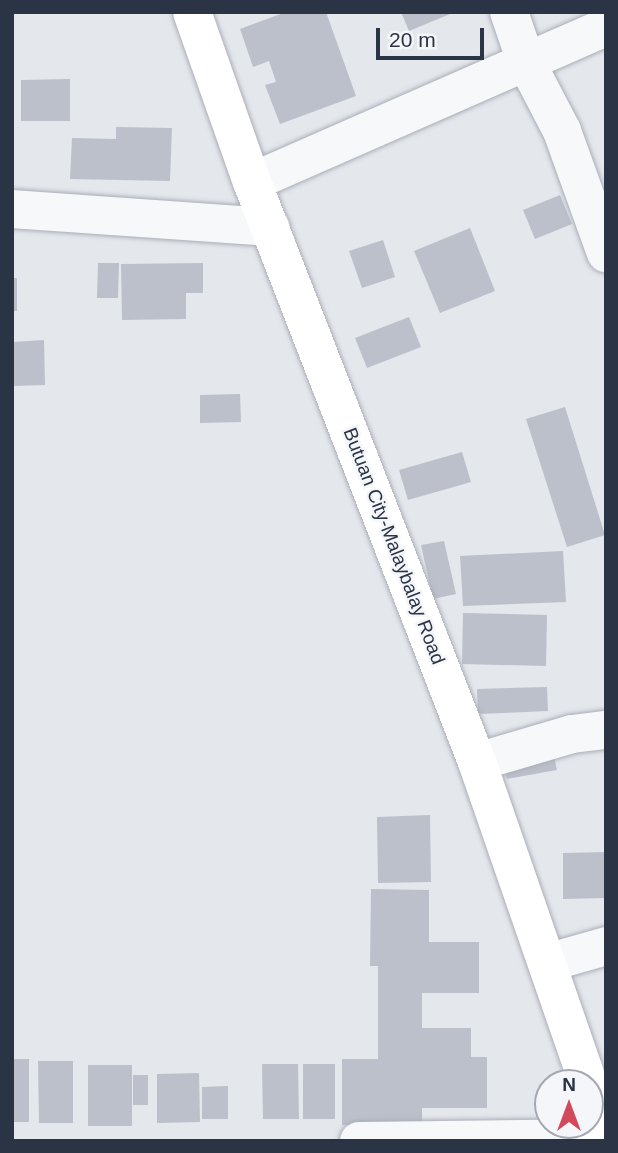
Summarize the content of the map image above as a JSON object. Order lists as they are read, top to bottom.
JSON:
{
  "streets": {
    "main road": ["Butuan City-Malaybalay Road"]
  },
  "scale_bar": "20 m",
  "north": "top"
}
